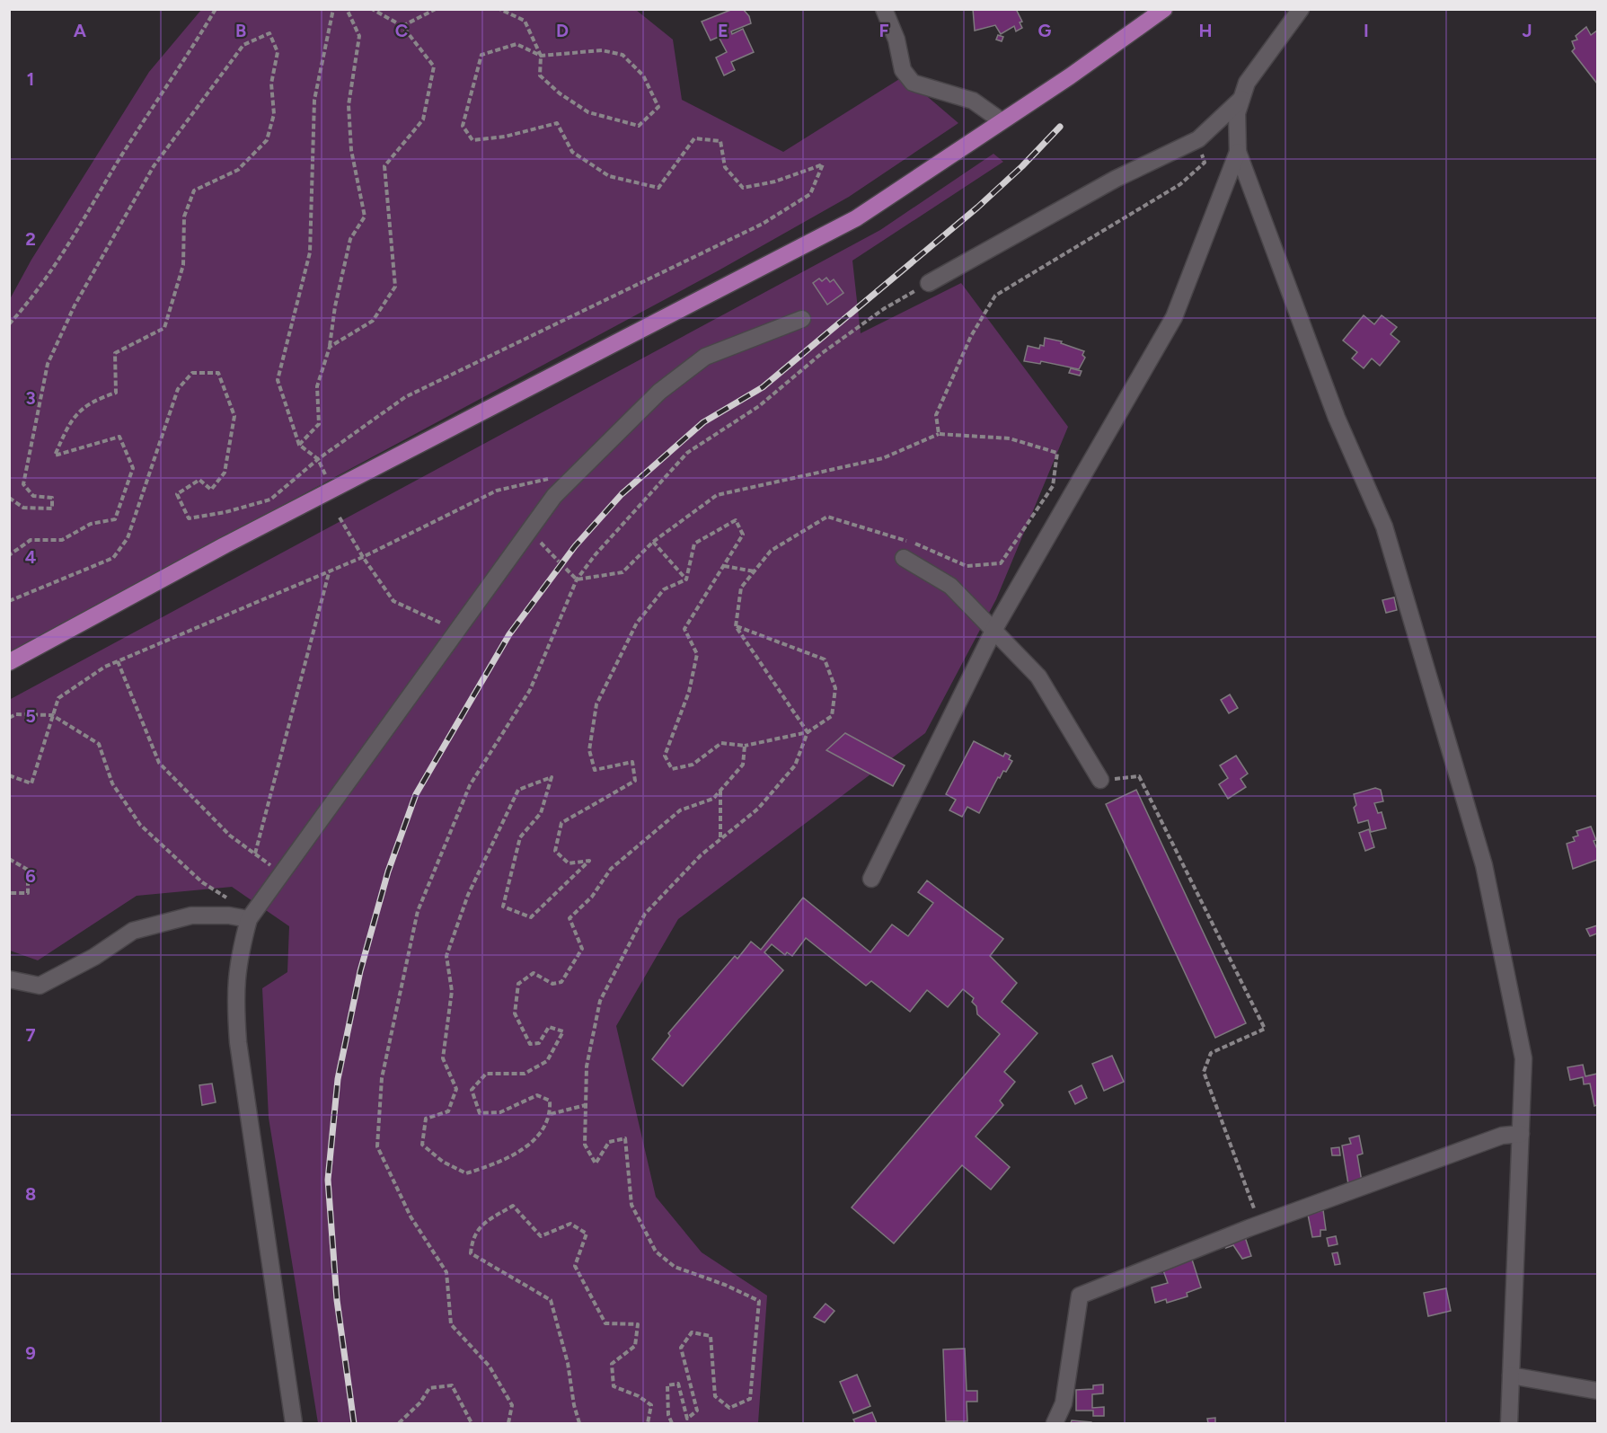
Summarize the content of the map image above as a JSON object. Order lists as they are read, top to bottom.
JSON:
{
  "grid": {
    "columns": [
      "A",
      "B",
      "C",
      "D",
      "E",
      "F",
      "G",
      "H",
      "I",
      "J"
    ],
    "rows": [
      "1",
      "2",
      "3",
      "4",
      "5",
      "6",
      "7",
      "8",
      "9"
    ]
  }
}
